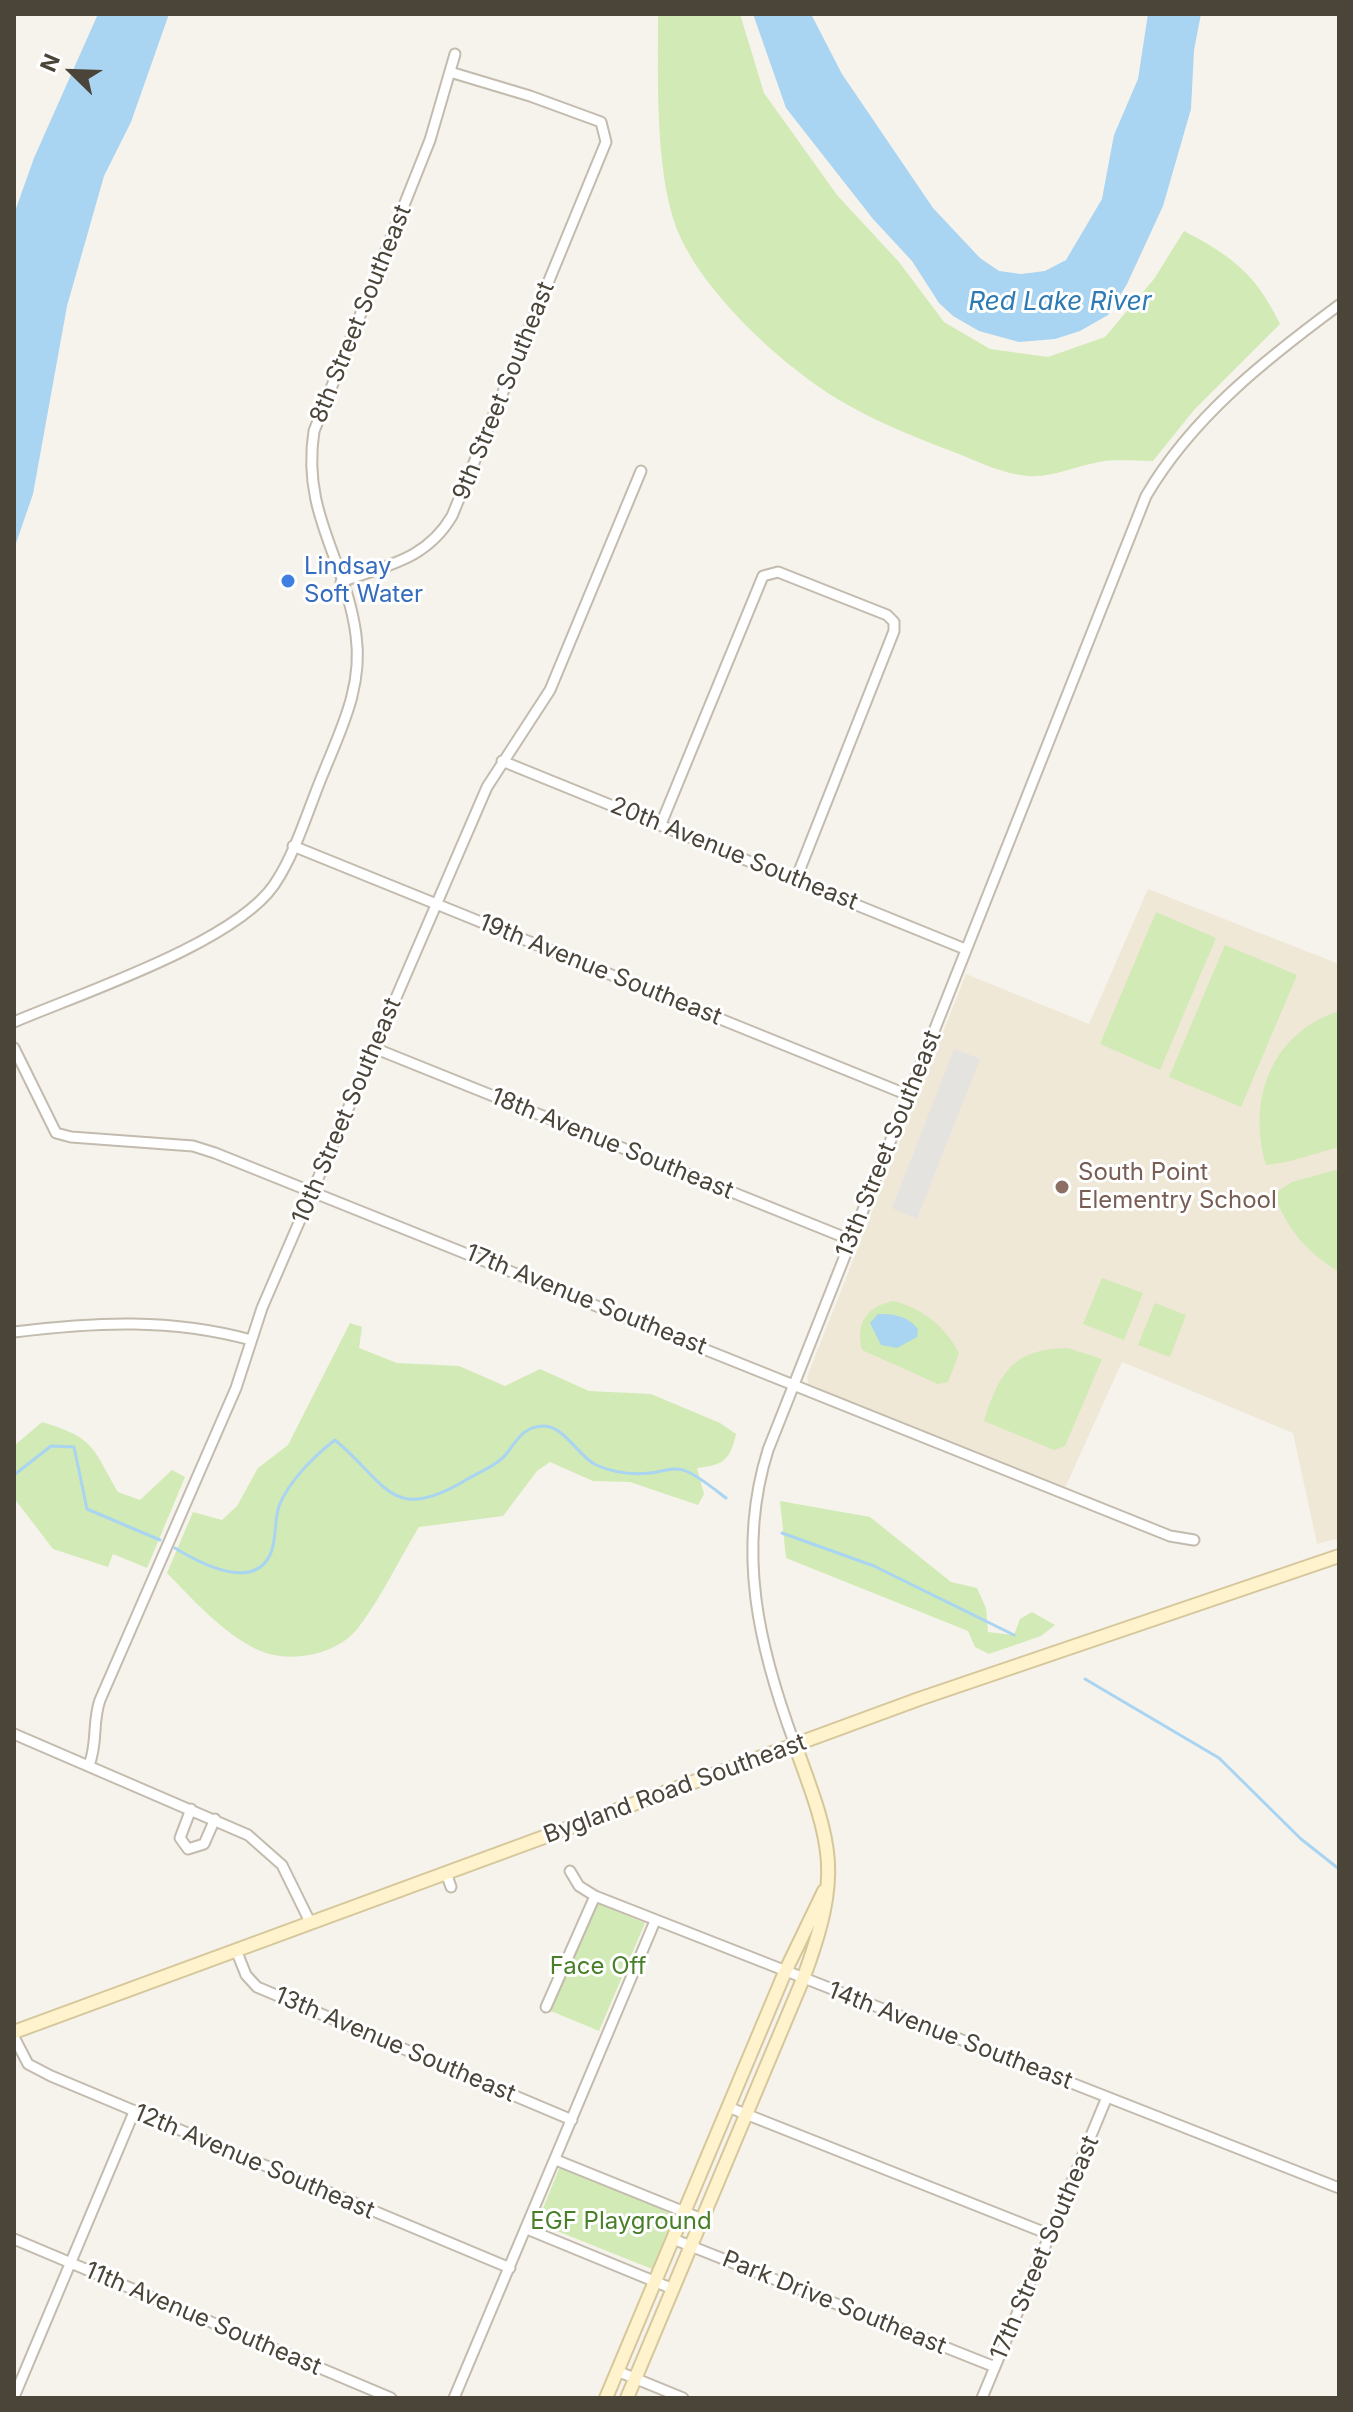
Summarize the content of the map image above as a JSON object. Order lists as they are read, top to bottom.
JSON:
{
  "streets": {
    "street": [
      "8th Street Southeast",
      "9th Street Southeast",
      "20th Avenue Southeast",
      "19th Avenue Southeast",
      "10th Street Southeast",
      "18th Avenue Southeast",
      "13th Street Southeast",
      "17th Avenue Southeast",
      "Bygland Road Southeast",
      "14th Avenue Southeast",
      "13th Avenue Southeast",
      "12th Avenue Southeast",
      "17th Street Southeast",
      "Park Drive Southeast",
      "11th Avenue Southeast"
    ]
  },
  "crossings": [
    ["8th Street Southeast", "9th Street Southeast"],
    ["8th Street Southeast", "19th Avenue Southeast"],
    ["20th Avenue Southeast", "10th Street Southeast"],
    ["20th Avenue Southeast", "13th Street Southeast"],
    ["19th Avenue Southeast", "10th Street Southeast"],
    ["19th Avenue Southeast", "13th Street Southeast"],
    ["10th Street Southeast", "18th Avenue Southeast"],
    ["10th Street Southeast", "17th Avenue Southeast"],
    ["18th Avenue Southeast", "13th Street Southeast"],
    ["13th Street Southeast", "17th Avenue Southeast"],
    ["13th Street Southeast", "Bygland Road Southeast"],
    ["Bygland Road Southeast", "13th Avenue Southeast"],
    ["Bygland Road Southeast", "12th Avenue Southeast"],
    ["14th Avenue Southeast", "17th Street Southeast"],
    ["17th Street Southeast", "Park Drive Southeast"]
  ],
  "water": ["Red Lake River"],
  "parks": ["Face Off", "EGF Playground"],
  "places": ["Lindsay Soft Water", "South Point Elementry School"],
  "north": "top left"
}
